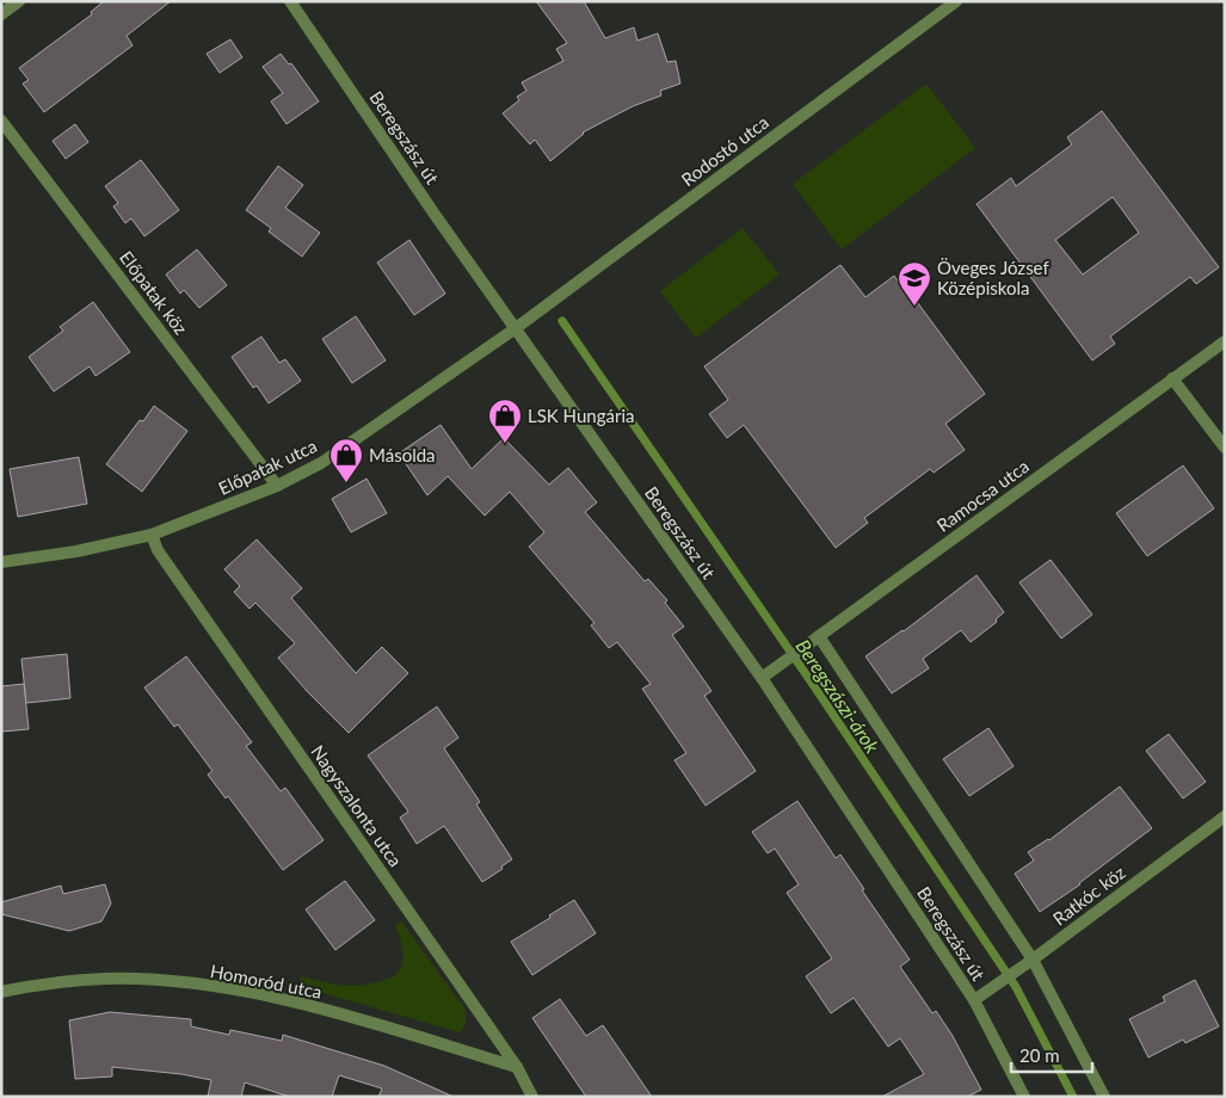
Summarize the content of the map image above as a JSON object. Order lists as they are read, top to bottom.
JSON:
{
  "streets": {
    "street": [
      "Beregszász út",
      "Rodostó utca",
      "Előpatak köz",
      "Előpatak utca",
      "Ramocsa utca",
      "Nagyszalonta utca",
      "Ratkóc köz",
      "Homoród utca"
    ]
  },
  "crossings": [
    ["Beregszász út", "Rodostó utca"],
    ["Beregszász út", "Előpatak utca"],
    ["Beregszász út", "Ramocsa utca"],
    ["Beregszász út", "Ratkóc köz"],
    ["Rodostó utca", "Előpatak utca"],
    ["Előpatak köz", "Előpatak utca"],
    ["Előpatak utca", "Nagyszalonta utca"],
    ["Nagyszalonta utca", "Homoród utca"]
  ],
  "water": ["Beregszászi-árok"],
  "places": {
    "school or university": ["Öveges József Középiskola"],
    "shop": ["LSK Hungária", "Másolda"]
  },
  "scale_bar": "20 m"
}
